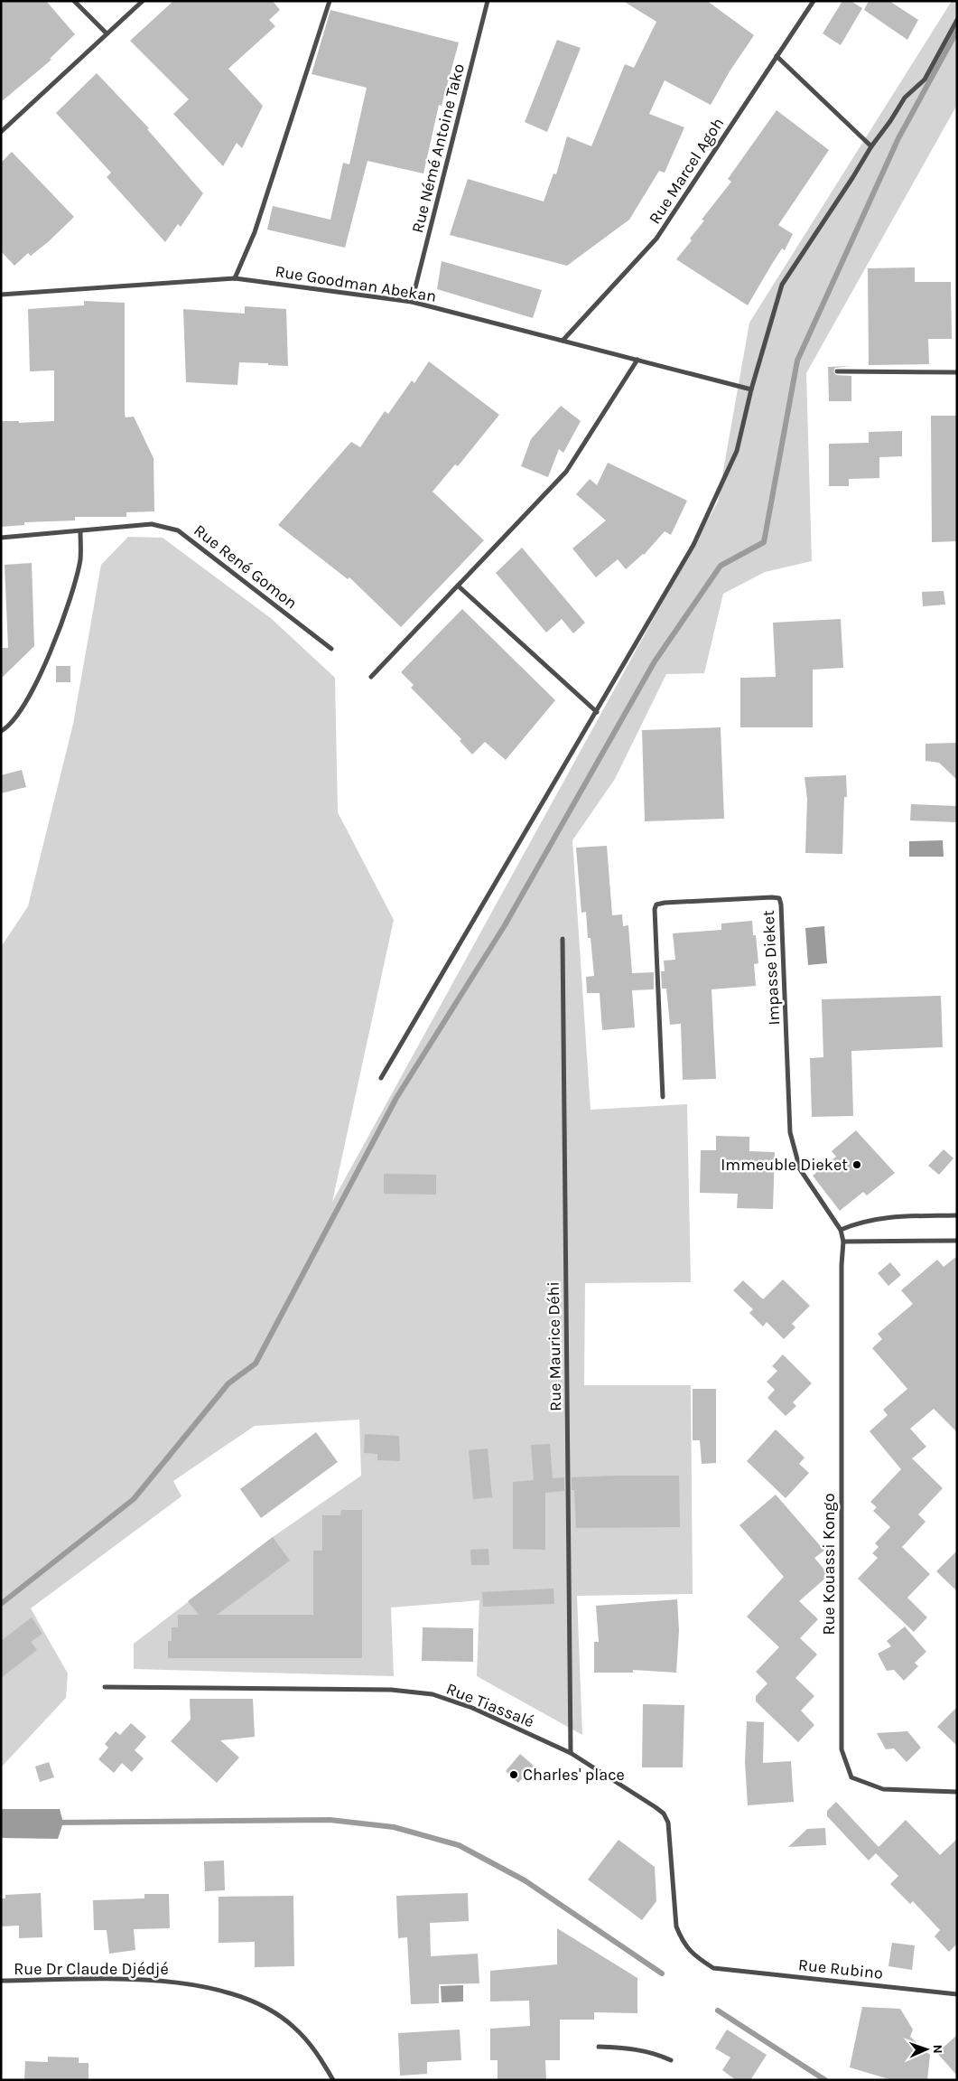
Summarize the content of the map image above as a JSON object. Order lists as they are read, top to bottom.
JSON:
{
  "streets": {
    "street": [
      "Rue Némé Antoine Tako",
      "Rue Marcel Agoh",
      "Rue Goodman Abekan",
      "Rue René Gomon",
      "Impasse Dieket",
      "Rue Maurice Déhi",
      "Rue Kouassi Kongo",
      "Rue Tiassalé",
      "Rue Dr Claude Djédjé",
      "Rue Rubino"
    ]
  },
  "crossings": [
    ["Rue Némé Antoine Tako", "Rue Goodman Abekan"],
    ["Rue Marcel Agoh", "Rue Goodman Abekan"],
    ["Impasse Dieket", "Rue Kouassi Kongo"],
    ["Rue Maurice Déhi", "Rue Tiassalé"],
    ["Rue Tiassalé", "Rue Rubino"]
  ],
  "places": ["Immeuble Dieket", "Charles' place"],
  "north": "right"
}
